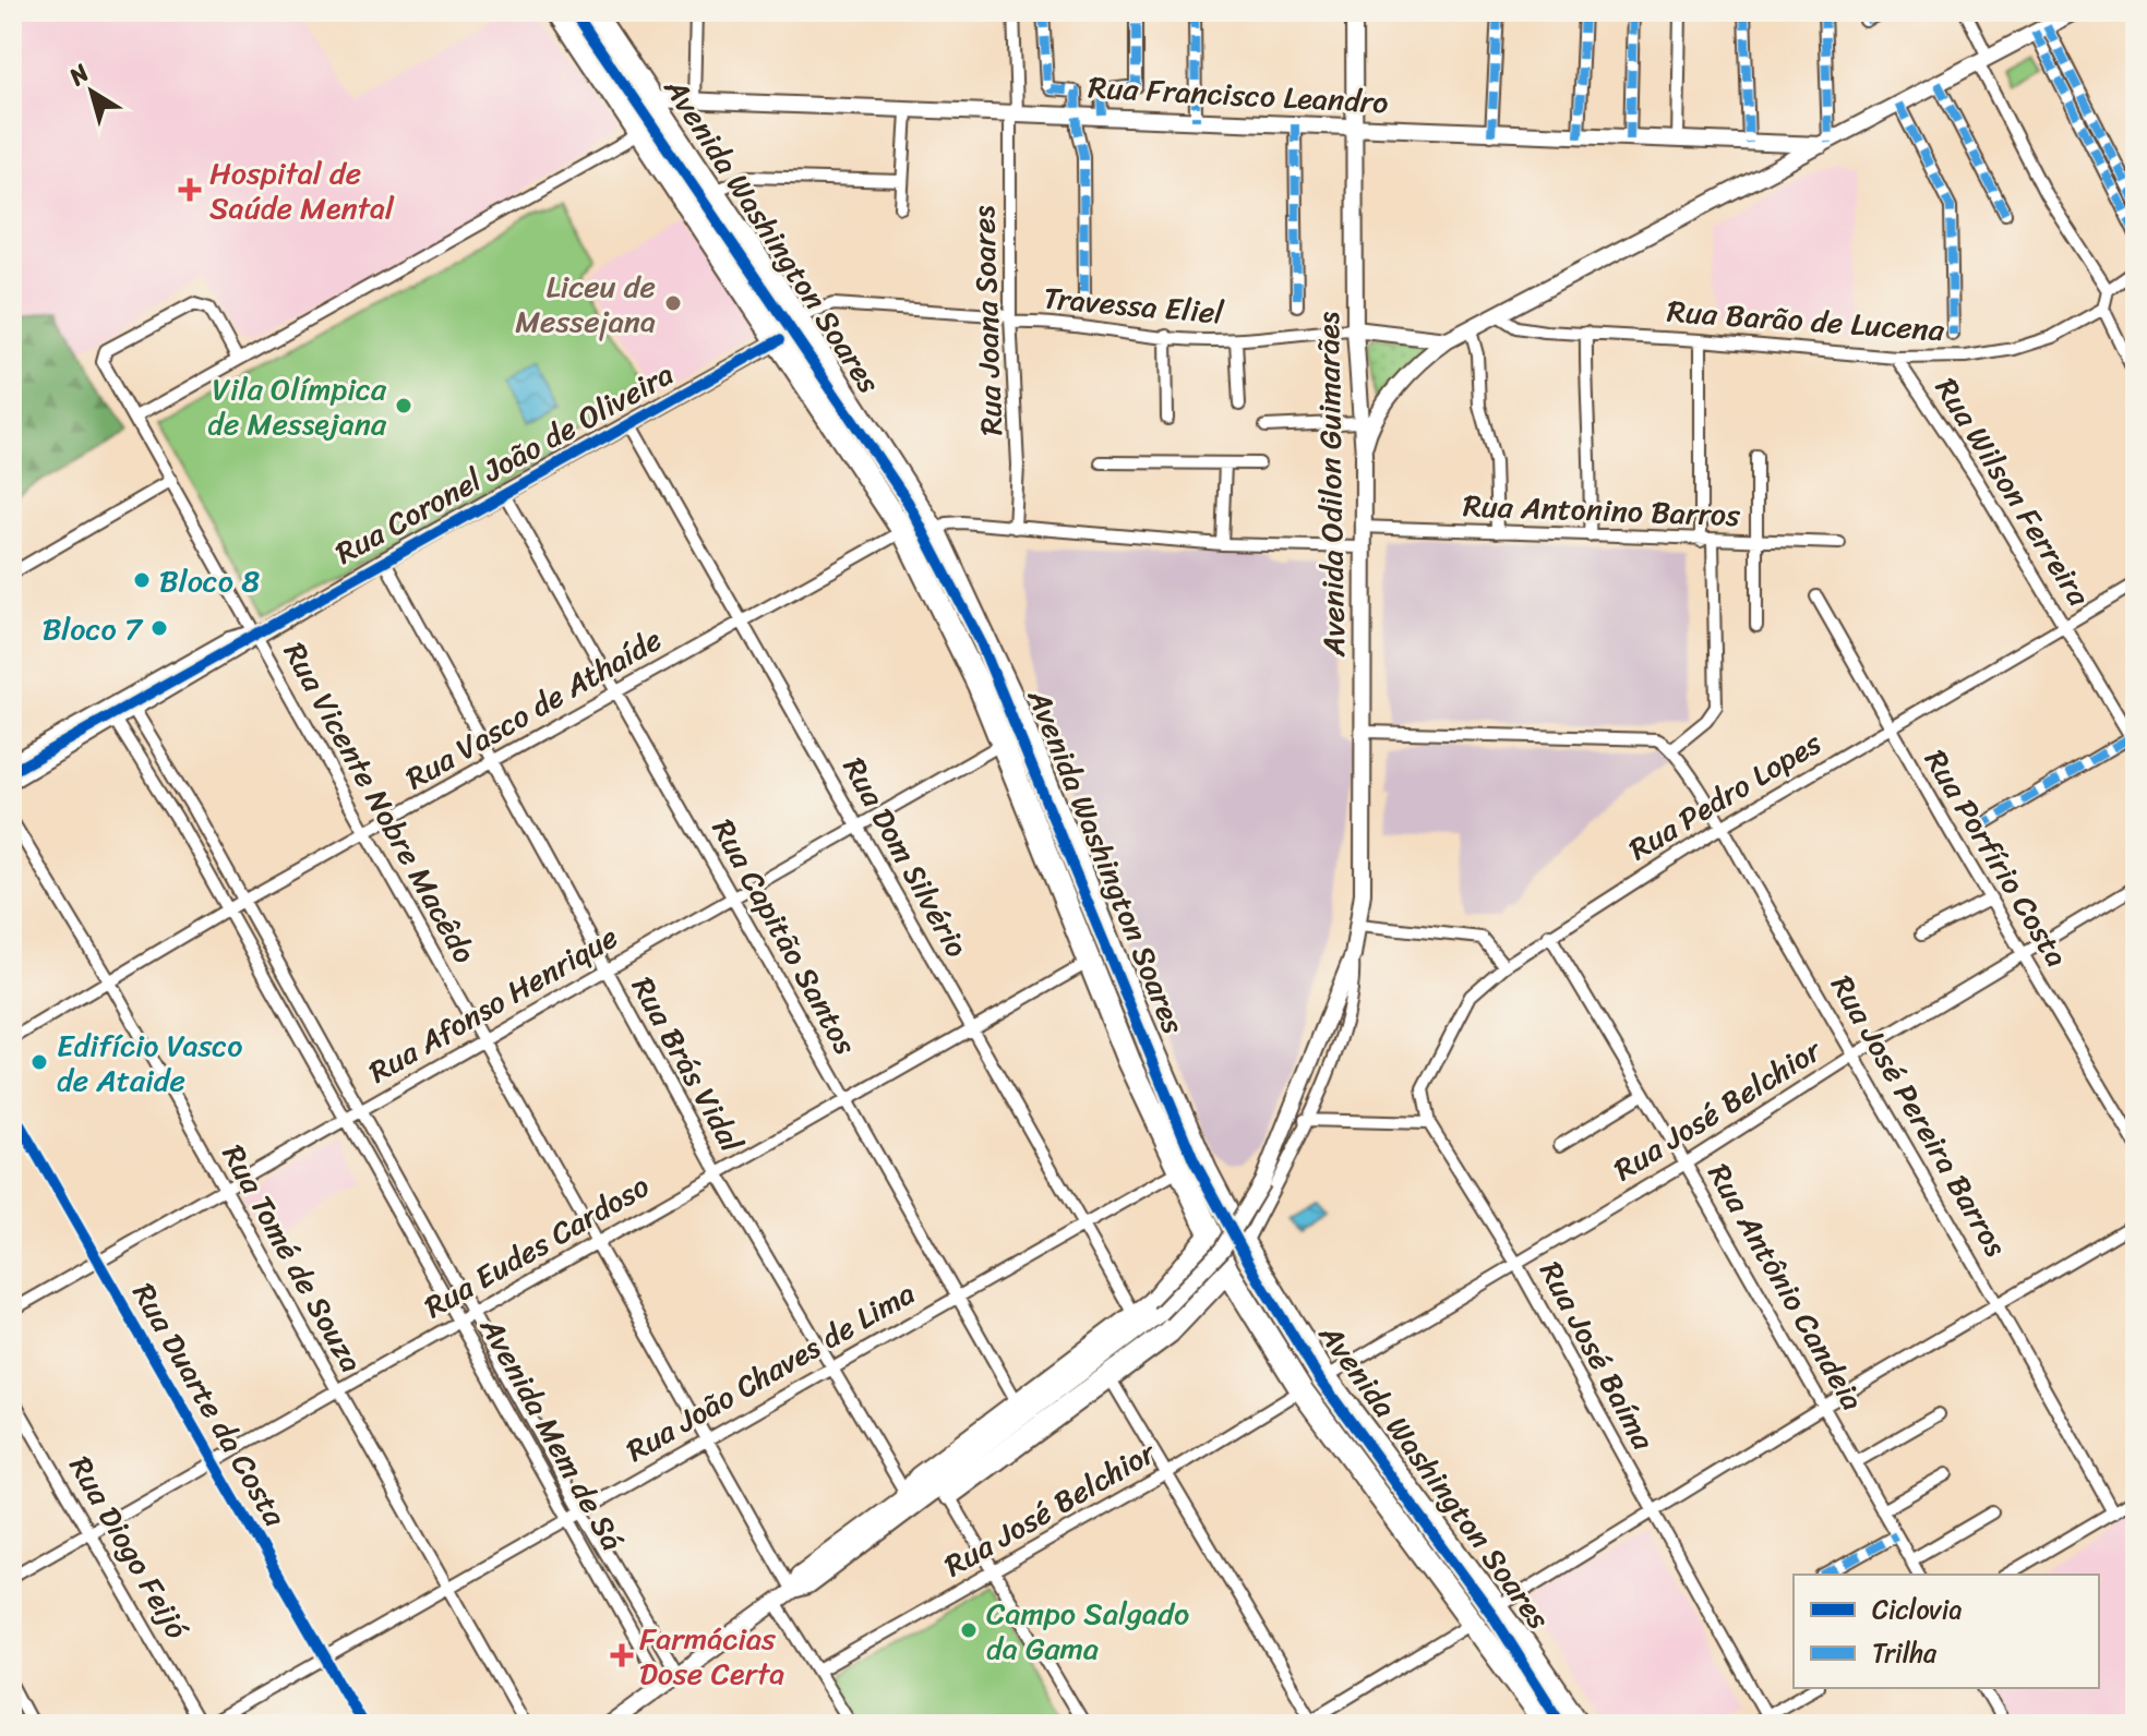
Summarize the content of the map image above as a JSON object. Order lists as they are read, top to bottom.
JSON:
{
  "streets": {
    "highway": ["Avenida Washington Soares"],
    "main road": ["Rua Francisco Leandro", "Rua Coronel João de Oliveira", "Avenida Odilon Guimarães"],
    "street": [
      "Travessa Eliel",
      "Rua Joana Soares",
      "Rua Barão de Lucena",
      "Rua Wilson Ferreira",
      "Rua Antonino Barros",
      "Rua Vasco de Athaíde",
      "Rua Pedro Lopes",
      "Rua Vicente Nobre Macêdo",
      "Rua Dom Silvério",
      "Rua Porfírio Costa",
      "Rua Capitão Santos",
      "Rua Afonso Henrique",
      "Rua Brás Vidal",
      "Rua José Belchior",
      "Rua José Pereira Barros",
      "Rua Eudes Cardoso",
      "Rua Tomé de Souza",
      "Rua Antônio Candeia",
      "Rua José Baíma",
      "Rua João Chaves de Lima",
      "Rua Duarte da Costa",
      "Avenida Mem de Sá",
      "Rua Diogo Feijó"
    ]
  },
  "crossings": [
    ["Rua Francisco Leandro", "Avenida Washington Soares"],
    ["Rua Francisco Leandro", "Rua Joana Soares"],
    ["Rua Francisco Leandro", "Avenida Odilon Guimarães"],
    ["Avenida Washington Soares", "Travessa Eliel"],
    ["Avenida Washington Soares", "Rua Coronel João de Oliveira"],
    ["Avenida Washington Soares", "Avenida Odilon Guimarães"],
    ["Avenida Washington Soares", "Rua Vasco de Athaíde"],
    ["Avenida Washington Soares", "Rua Afonso Henrique"],
    ["Avenida Washington Soares", "Rua José Belchior"],
    ["Avenida Washington Soares", "Rua Eudes Cardoso"],
    ["Avenida Washington Soares", "Rua João Chaves de Lima"],
    ["Travessa Eliel", "Rua Joana Soares"],
    ["Travessa Eliel", "Avenida Odilon Guimarães"],
    ["Rua Barão de Lucena", "Rua Wilson Ferreira"],
    ["Rua Coronel João de Oliveira", "Rua Vicente Nobre Macêdo"],
    ["Rua Coronel João de Oliveira", "Rua Dom Silvério"],
    ["Rua Coronel João de Oliveira", "Rua Capitão Santos"],
    ["Rua Coronel João de Oliveira", "Rua Brás Vidal"],
    ["Rua Coronel João de Oliveira", "Avenida Mem de Sá"],
    ["Avenida Odilon Guimarães", "Rua Antonino Barros"],
    ["Rua Wilson Ferreira", "Rua Pedro Lopes"],
    ["Rua Vasco de Athaíde", "Rua Vicente Nobre Macêdo"],
    ["Rua Vasco de Athaíde", "Rua Dom Silvério"],
    ["Rua Vasco de Athaíde", "Rua Capitão Santos"],
    ["Rua Vasco de Athaíde", "Rua Brás Vidal"],
    ["Rua Vasco de Athaíde", "Rua Tomé de Souza"],
    ["Rua Vasco de Athaíde", "Avenida Mem de Sá"],
    ["Rua Pedro Lopes", "Rua Porfírio Costa"],
    ["Rua Pedro Lopes", "Rua José Pereira Barros"],
    ["Rua Pedro Lopes", "Rua Antônio Candeia"],
    ["Rua Pedro Lopes", "Rua José Baíma"],
    ["Rua Vicente Nobre Macêdo", "Rua Afonso Henrique"],
    ["Rua Vicente Nobre Macêdo", "Rua Eudes Cardoso"],
    ["Rua Vicente Nobre Macêdo", "Rua João Chaves de Lima"],
    ["Rua Dom Silvério", "Rua Afonso Henrique"],
    ["Rua Dom Silvério", "Rua Eudes Cardoso"],
    ["Rua Dom Silvério", "Rua João Chaves de Lima"],
    ["Rua Porfírio Costa", "Rua José Belchior"],
    ["Rua Capitão Santos", "Rua Afonso Henrique"],
    ["Rua Capitão Santos", "Rua Eudes Cardoso"],
    ["Rua Capitão Santos", "Rua João Chaves de Lima"],
    ["Rua Afonso Henrique", "Rua Brás Vidal"],
    ["Rua Afonso Henrique", "Rua Tomé de Souza"],
    ["Rua Afonso Henrique", "Rua Duarte da Costa"],
    ["Rua Afonso Henrique", "Avenida Mem de Sá"],
    ["Rua Brás Vidal", "Rua Eudes Cardoso"],
    ["Rua Brás Vidal", "Rua João Chaves de Lima"],
    ["Rua José Belchior", "Rua José Pereira Barros"],
    ["Rua José Belchior", "Rua Antônio Candeia"],
    ["Rua José Belchior", "Rua José Baíma"],
    ["Rua Eudes Cardoso", "Rua Tomé de Souza"],
    ["Rua Eudes Cardoso", "Rua Duarte da Costa"],
    ["Rua Eudes Cardoso", "Avenida Mem de Sá"],
    ["Rua Eudes Cardoso", "Rua Diogo Feijó"],
    ["Rua Tomé de Souza", "Rua João Chaves de Lima"],
    ["Rua João Chaves de Lima", "Rua Duarte da Costa"],
    ["Rua João Chaves de Lima", "Avenida Mem de Sá"]
  ],
  "places": {
    "health": ["Hospital de Saúde Mental", "Farmácias Dose Certa"],
    "other": [
      "Liceu de Messejana",
      "Vila Olímpica de Messejana",
      "Bloco 8",
      "Bloco 7",
      "Edifício Vasco de Ataide",
      "Campo Salgado da Gama"
    ]
  },
  "legend": ["Ciclovia", "Trilha"],
  "north": "top left"
}
